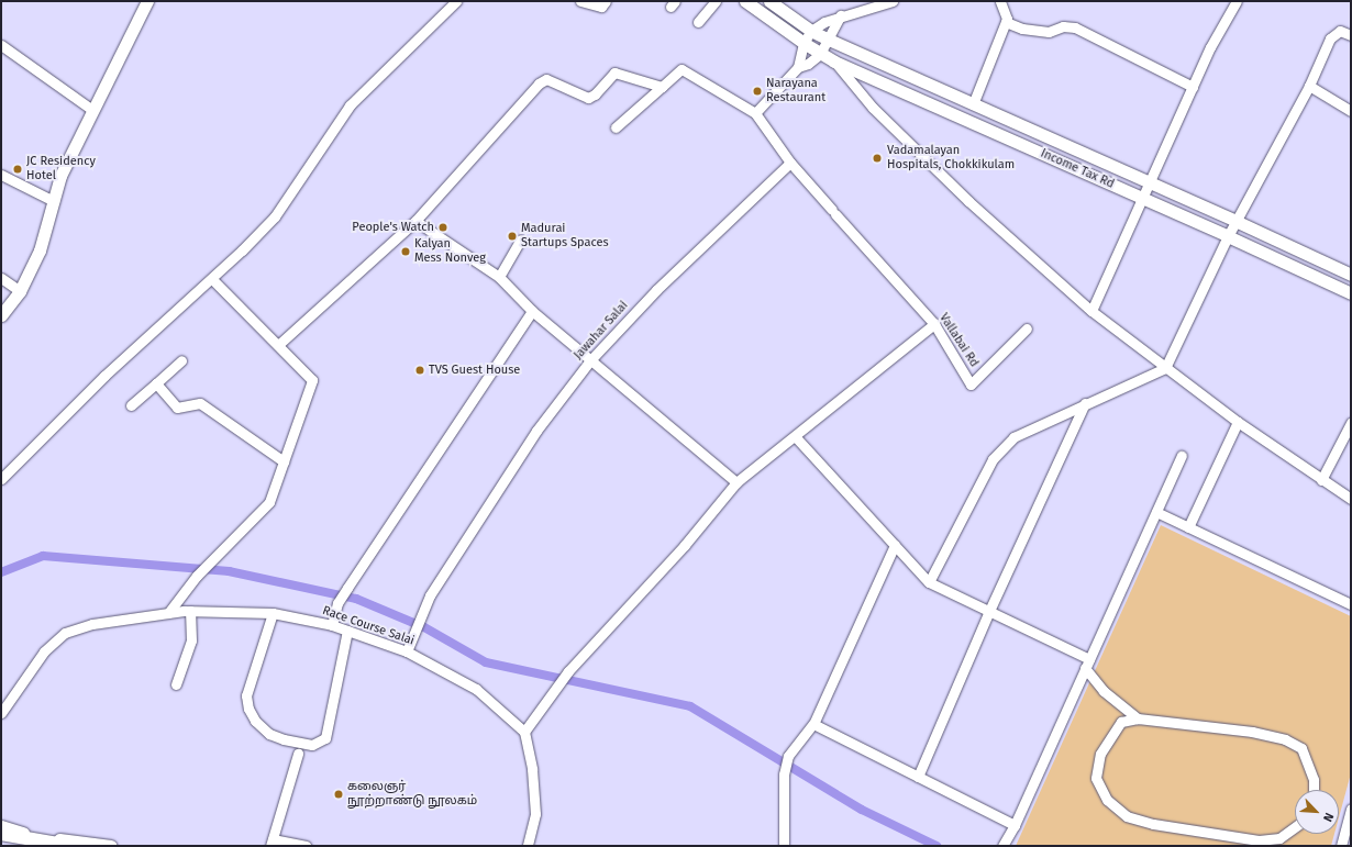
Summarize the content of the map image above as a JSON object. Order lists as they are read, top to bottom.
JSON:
{
  "streets": {
    "main road": ["Income Tax Rd"],
    "street": ["Jawahar Salai", "Vallabai Rd", "Race Course Salai"]
  },
  "crossings": [
    ["Jawahar Salai", "Vallabai Rd"],
    ["Jawahar Salai", "Race Course Salai"]
  ],
  "places": [
    "Narayana Restaurant",
    "Vadamalayan Hospitals, Chokkikulam",
    "JC Residency Hotel",
    "People's Watch",
    "Madurai Startups Spaces",
    "Kalyan Mess Nonveg",
    "TVS Guest House",
    "கலைஞர் நூற்றாண்டு நூலகம்"
  ],
  "north": "bottom right"
}
